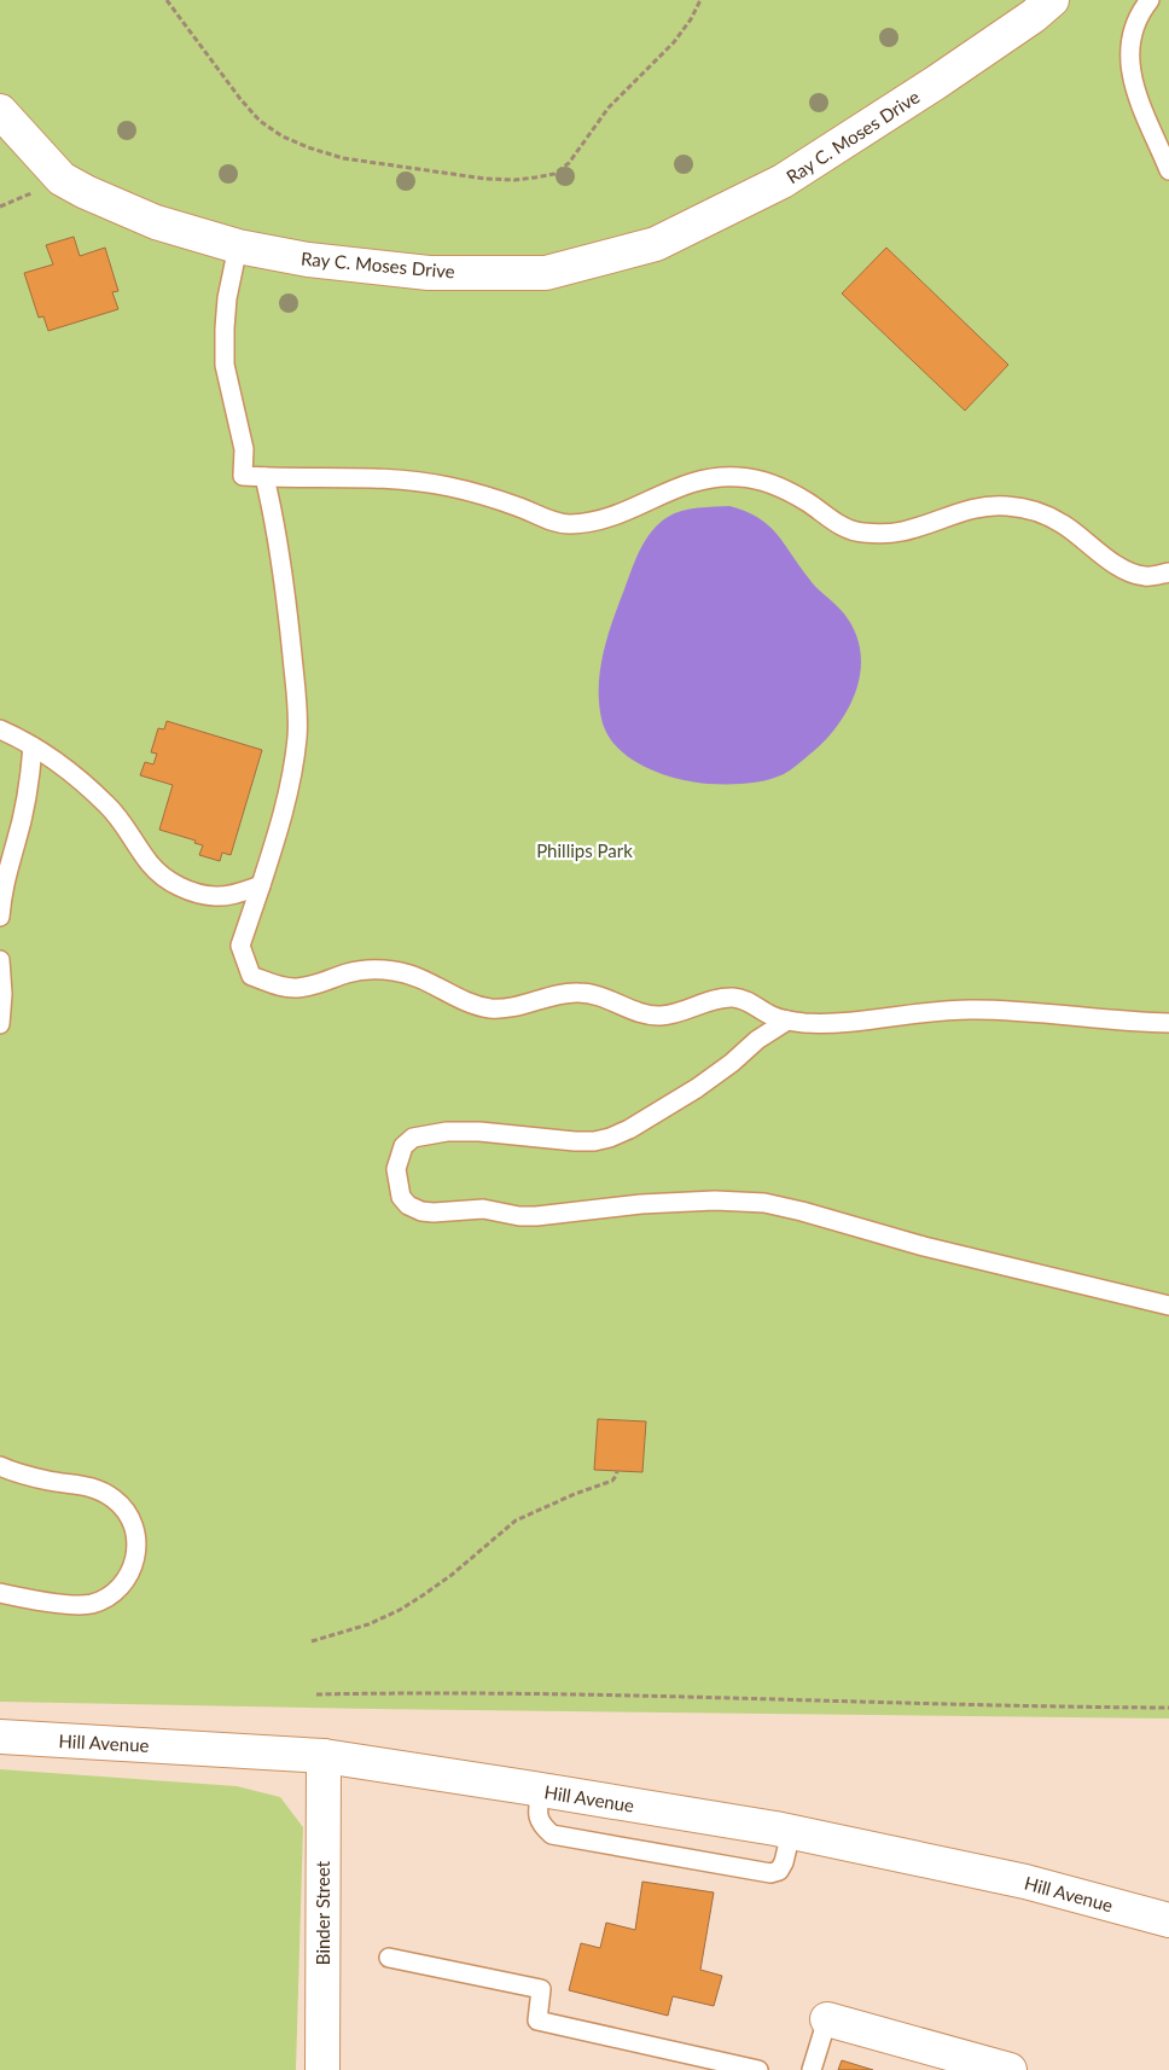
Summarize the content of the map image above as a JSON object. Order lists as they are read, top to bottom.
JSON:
{
  "streets": {
    "street": ["Ray C. Moses Drive", "Hill Avenue", "Binder Street"]
  },
  "crossings": [
    ["Hill Avenue", "Binder Street"]
  ],
  "parks": ["Phillips Park"]
}
